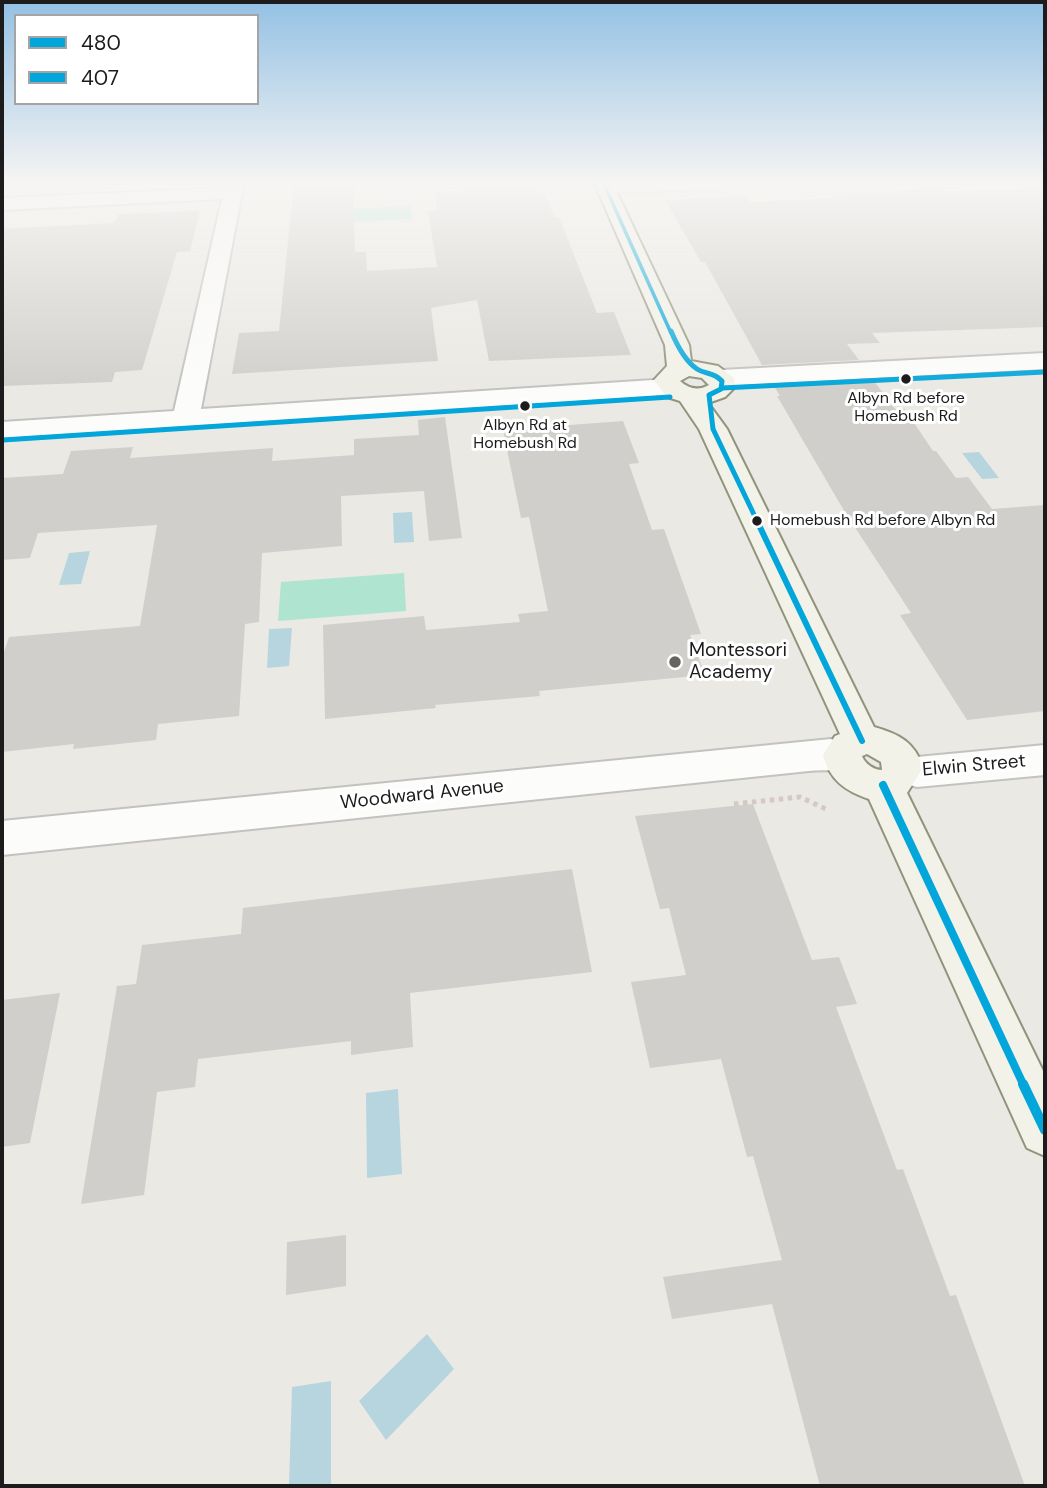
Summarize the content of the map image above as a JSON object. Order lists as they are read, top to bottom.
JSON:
{
  "streets": {
    "street": ["Elwin Street", "Woodward Avenue"]
  },
  "places": [
    "Albyn Rd before Homebush Rd",
    "Albyn Rd at Homebush Rd",
    "Homebush Rd before Albyn Rd",
    "Montessori Academy"
  ],
  "lines": ["transit line 480", "transit line 407"],
  "legend": ["480", "407"]
}
